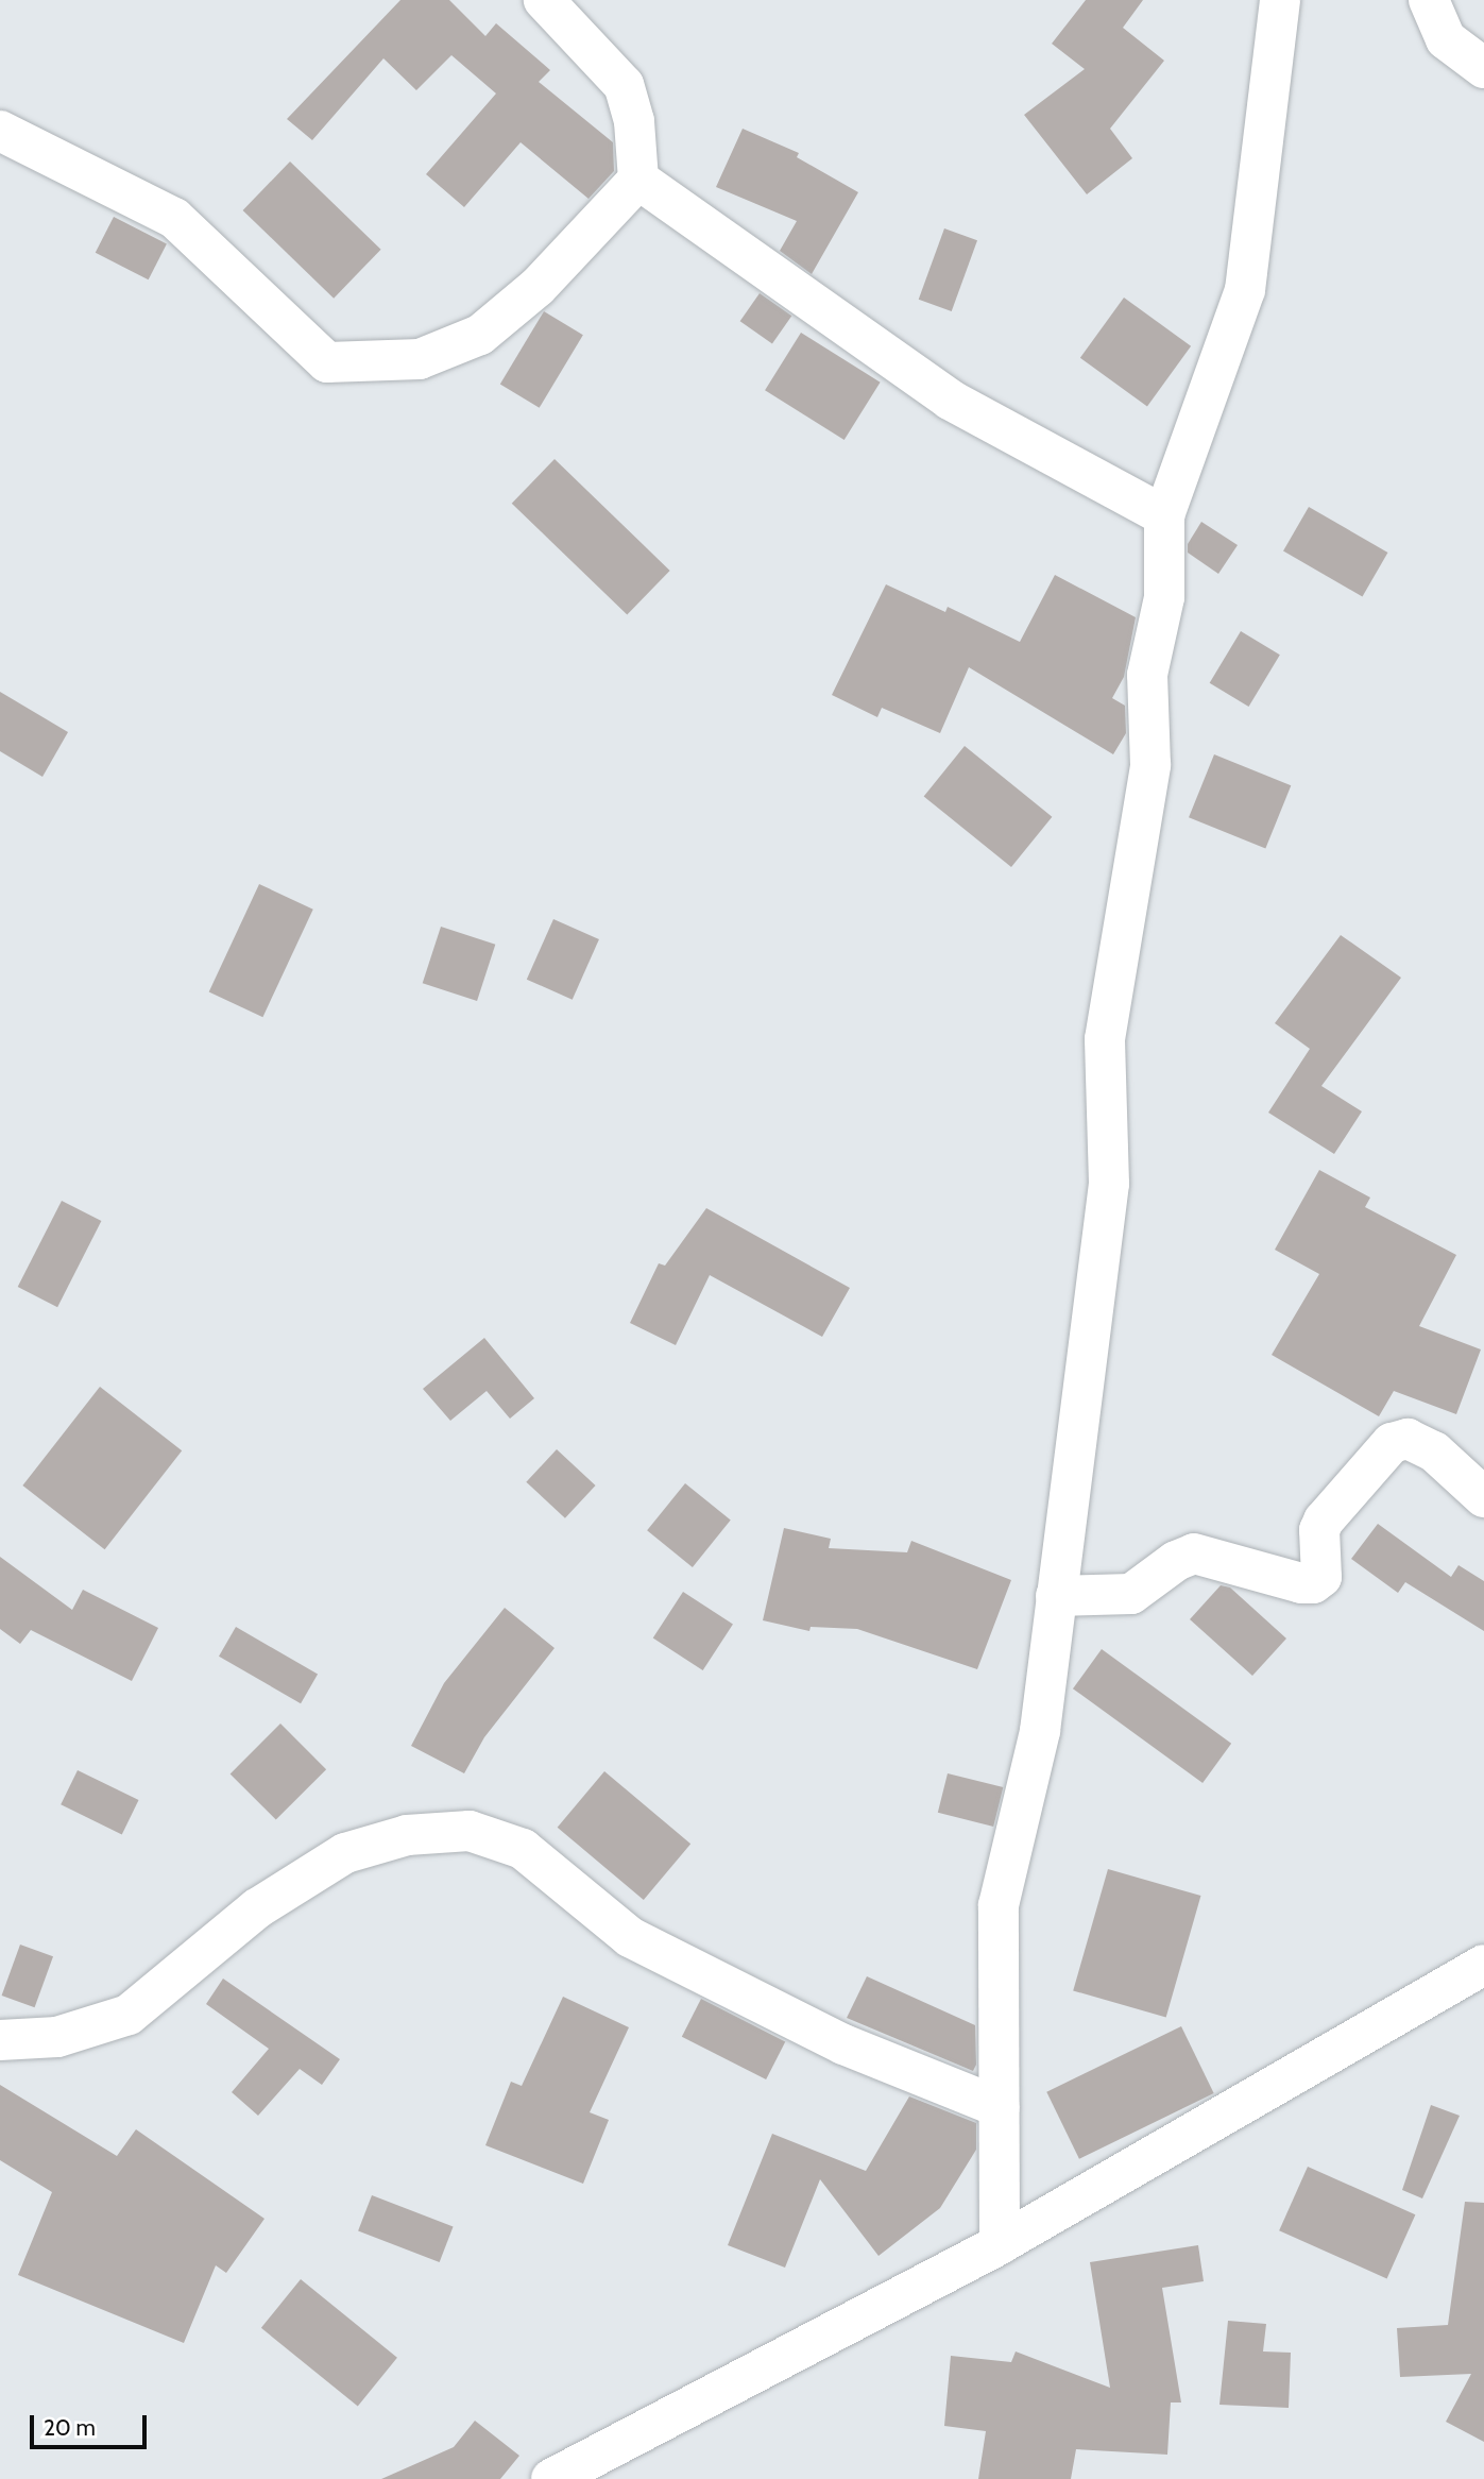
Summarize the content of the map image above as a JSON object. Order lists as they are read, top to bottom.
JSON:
{
  "scale_bar": "20 m"
}
